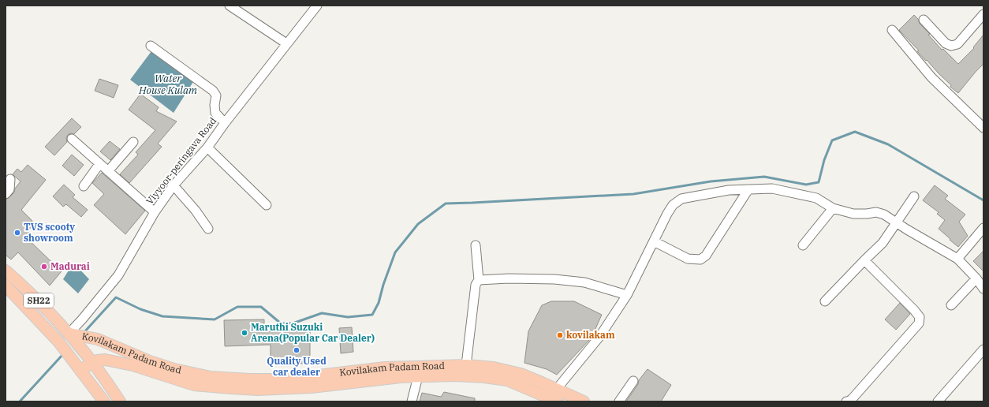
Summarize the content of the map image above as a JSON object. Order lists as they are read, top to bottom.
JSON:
{
  "streets": {
    "main road": ["SH22", "Kovilakam Padam Road"],
    "street": ["Viyyoor-peringava Road"]
  },
  "crossings": [
    ["Viyyoor-peringava Road", "SH22"],
    ["Viyyoor-peringava Road", "Kovilakam Padam Road"],
    ["SH22", "Kovilakam Padam Road"]
  ],
  "water": ["Water House Kulam"],
  "places": [
    "TVS scooty showroom",
    "Madurai",
    "Maruthi Suzuki Arena(Popular Car Dealer)",
    "kovilakam",
    "Quality Used car dealer"
  ]
}
